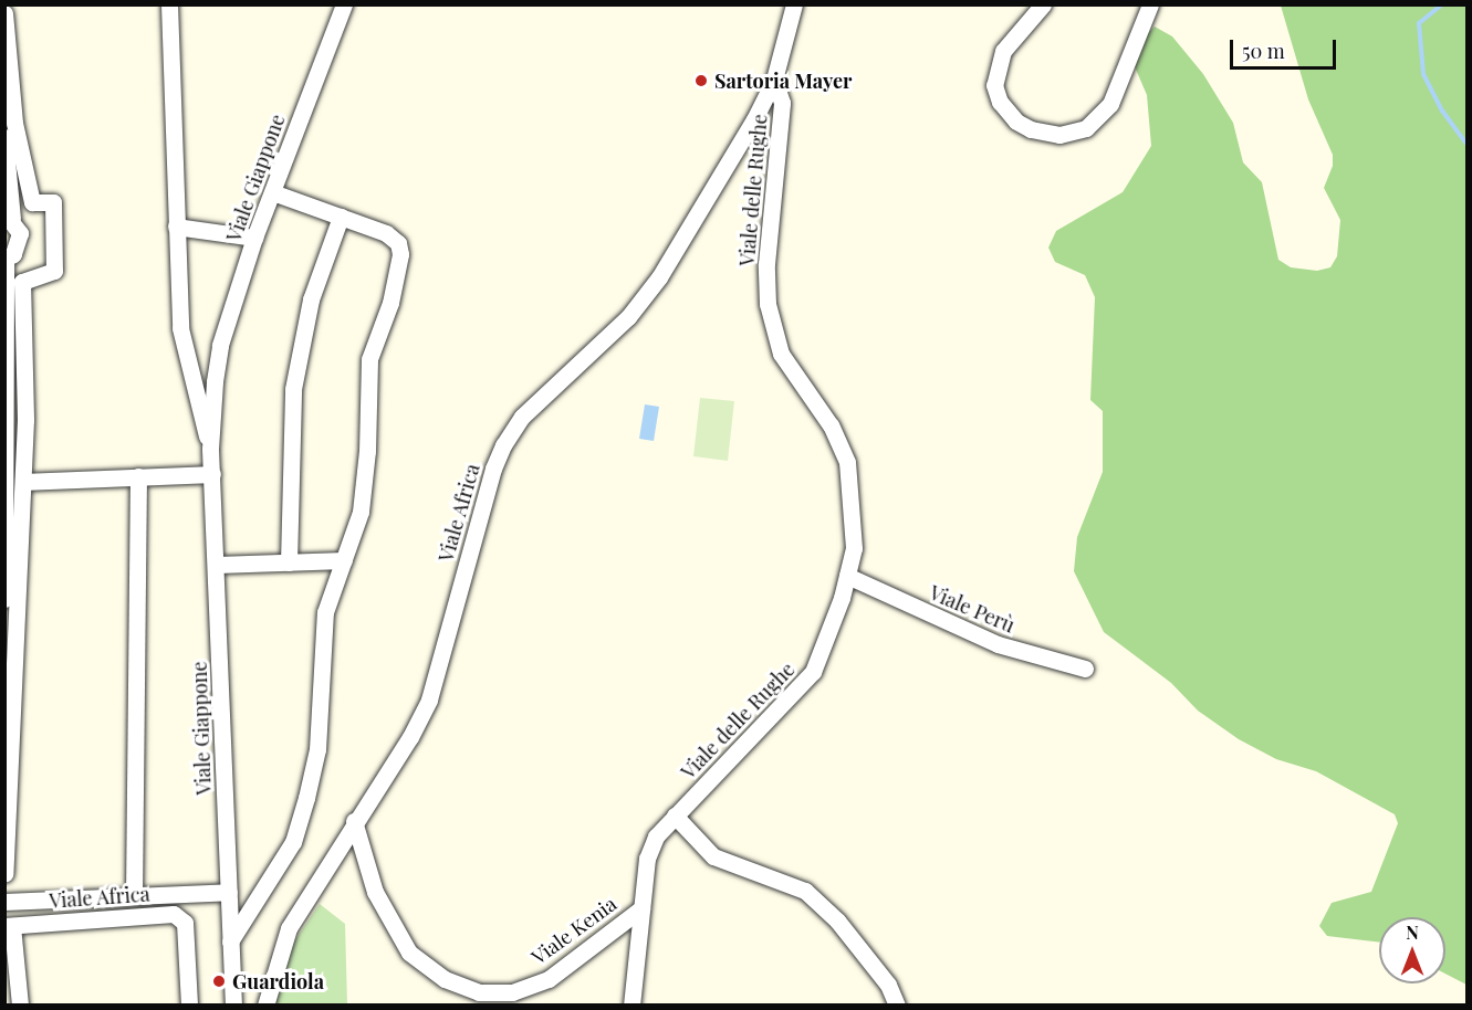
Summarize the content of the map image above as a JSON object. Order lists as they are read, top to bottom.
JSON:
{
  "streets": {
    "street": [
      "Viale Giappone",
      "Viale delle Rughe",
      "Viale Africa",
      "Viale Perù",
      "Viale Kenia"
    ]
  },
  "crossings": [
    ["Viale delle Rughe", "Viale Africa"],
    ["Viale delle Rughe", "Viale Perù"],
    ["Viale delle Rughe", "Viale Kenia"],
    ["Viale Africa", "Viale Kenia"]
  ],
  "places": ["Sartoria Mayer", "Guardiola"],
  "scale_bar": "50 m",
  "north": "top"
}
